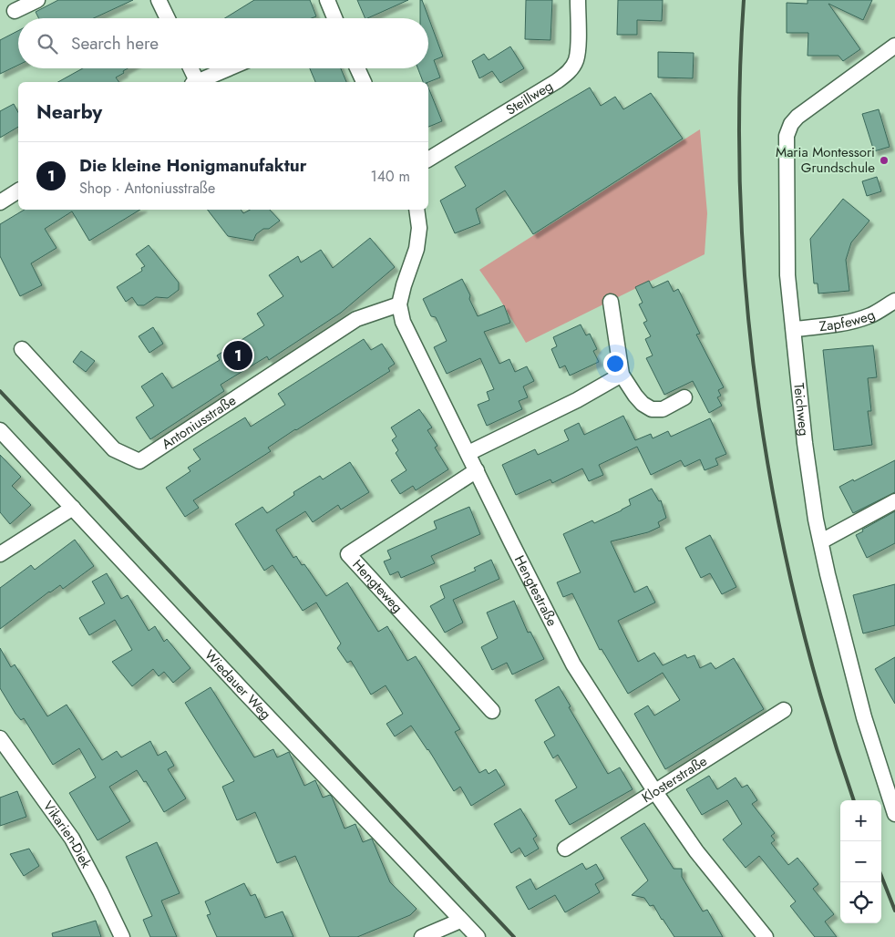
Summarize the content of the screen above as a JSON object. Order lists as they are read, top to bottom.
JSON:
{
  "streets": {
    "street": [
      "Steillweg",
      "Zapfeweg",
      "Teichweg",
      "Antoniusstraße",
      "Hengteweg",
      "Hengtestraße",
      "Wiedauer Weg",
      "Klosterstraße",
      "Vikarien-Diek"
    ]
  },
  "crossings": [
    ["Zapfeweg", "Teichweg"],
    ["Antoniusstraße", "Hengtestraße"],
    ["Hengteweg", "Hengtestraße"],
    ["Hengtestraße", "Klosterstraße"]
  ],
  "places": ["Maria Montessori Grundschule"],
  "page": {
    "search": "Search here",
    "heading": "Nearby",
    "list": [
      {
        "mark": "1",
        "name": "Die kleine Honigmanufaktur",
        "note": "Shop · Antoniusstraße",
        "value": "140 m"
      }
    ],
    "pins": "1",
    "map_buttons": ["+", "−"]
  }
}
